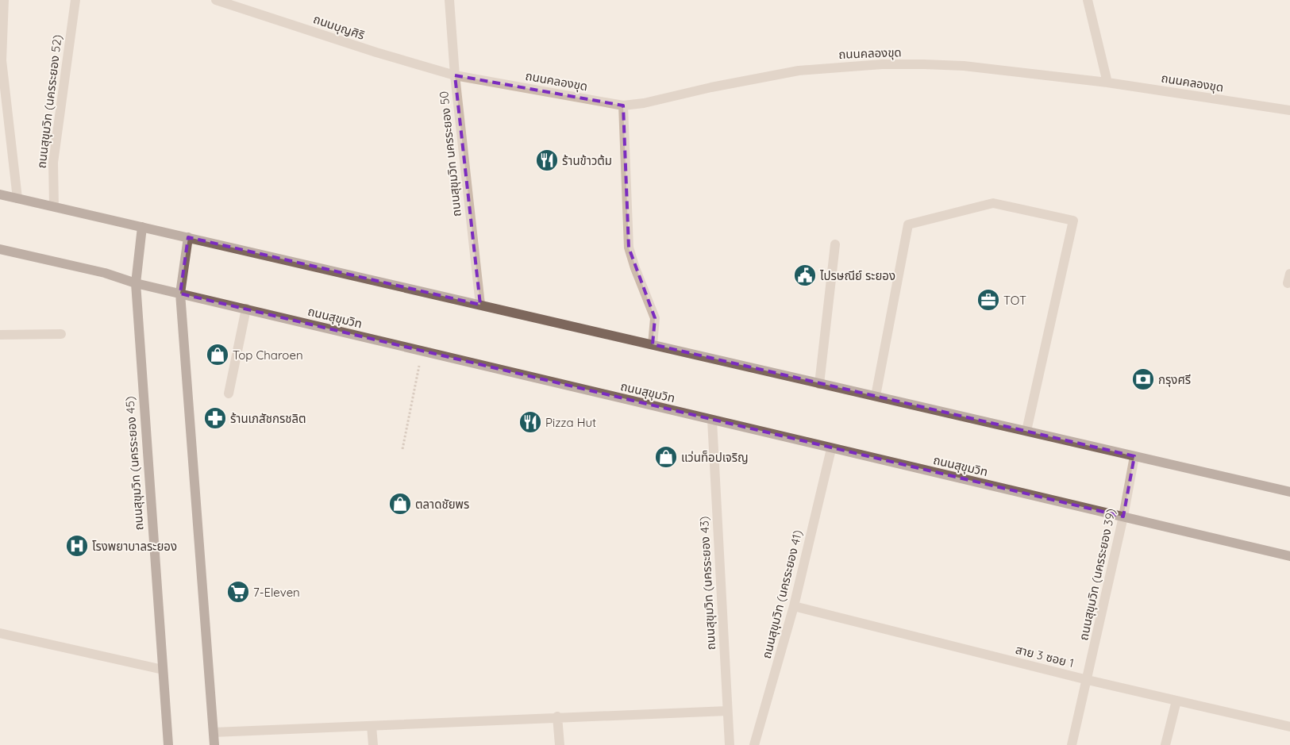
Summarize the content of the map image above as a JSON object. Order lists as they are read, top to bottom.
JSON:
{
  "streets": {
    "main road": ["ถนนสุขุมวิท", "ถนนสุขุมวิท (นครระยอง 45)"],
    "street": [
      "ถนนบุญศิริ",
      "ถนนคลองขุด",
      "ถนนสุขุมวิท (นครระยอง 52)",
      "ถนนสุขุมวิท นครระยอง 50",
      "ถนนสุขุมวิท (นครระยอง 39)",
      "ถนนสุขุมวิท (นครระยอง 43)",
      "ถนนสุขุมวิท (นครระยอง 41)",
      "สาย 3 ซอย 1"
    ]
  },
  "crossings": [
    ["ถนนบุญศิริ", "ถนนคลองขุด"],
    ["ถนนบุญศิริ", "ถนนสุขุมวิท นครระยอง 50"],
    ["ถนนคลองขุด", "ถนนสุขุมวิท นครระยอง 50"],
    ["ถนนสุขุมวิท", "ถนนสุขุมวิท (นครระยอง 45)"],
    ["ถนนสุขุมวิท", "ถนนสุขุมวิท (นครระยอง 39)"],
    ["ถนนสุขุมวิท", "ถนนสุขุมวิท (นครระยอง 43)"],
    ["ถนนสุขุมวิท", "ถนนสุขุมวิท (นครระยอง 41)"],
    ["ถนนสุขุมวิท (นครระยอง 39)", "สาย 3 ซอย 1"],
    ["ถนนสุขุมวิท (นครระยอง 41)", "สาย 3 ซอย 1"]
  ],
  "places": {
    "restaurant": ["ร้านข้าวต้ม", "Pizza Hut"],
    "public building": ["ไปรษณีย์ ระยอง"],
    "office": ["TOT"],
    "shop": ["Top Charoen", "แว่นท็อปเจริญ", "ตลาดชัยพร"],
    "bank": ["กรุงศรี"],
    "pharmacy": ["ร้านเภสัชกรชลิต"],
    "hospital": ["โรงพยาบาลระยอง"],
    "supermarket": ["7-Eleven"]
  }
}
